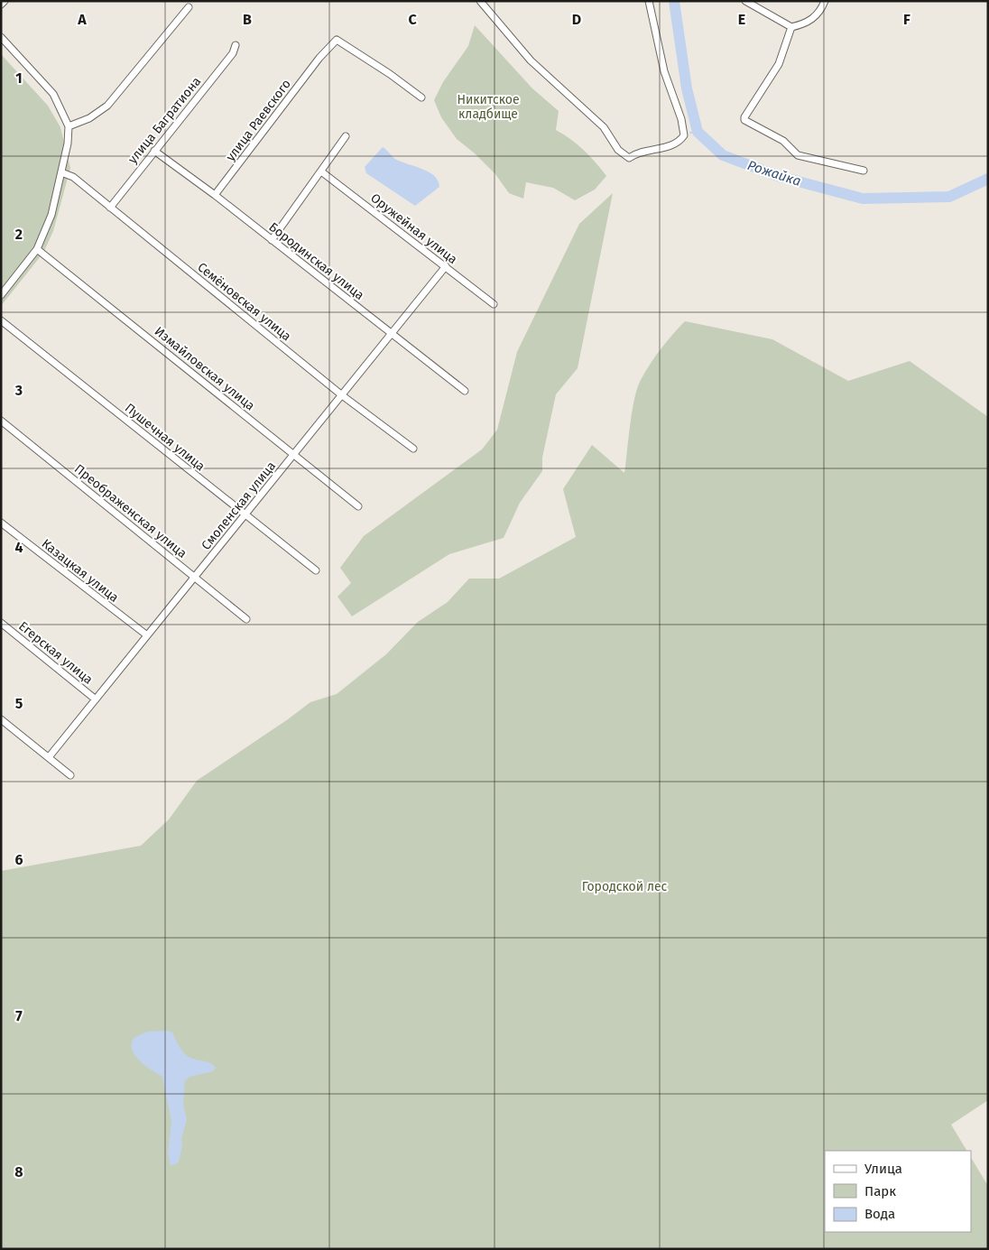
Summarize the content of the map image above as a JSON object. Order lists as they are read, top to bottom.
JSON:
{
  "streets": {
    "street": [
      "улица Багратиона",
      "улица Раевского",
      "Оружейная улица",
      "Бородинская улица",
      "Семёновская улица",
      "Измайловская улица",
      "Пушечная улица",
      "Смоленская улица",
      "Преображенская улица",
      "Казацкая улица",
      "Егерская улица"
    ]
  },
  "crossings": [
    ["улица Багратиона", "Бородинская улица"],
    ["улица Багратиона", "Семёновская улица"],
    ["улица Раевского", "Бородинская улица"],
    ["Оружейная улица", "Смоленская улица"],
    ["Бородинская улица", "Смоленская улица"],
    ["Семёновская улица", "Смоленская улица"],
    ["Измайловская улица", "Смоленская улица"],
    ["Пушечная улица", "Смоленская улица"],
    ["Смоленская улица", "Преображенская улица"],
    ["Смоленская улица", "Казацкая улица"],
    ["Смоленская улица", "Егерская улица"]
  ],
  "water": ["Рожайка"],
  "parks": ["Никитское кладбище", "Городской лес"],
  "legend": ["Улица", "Парк", "Вода"],
  "grid": {
    "columns": [
      "A",
      "B",
      "C",
      "D",
      "E",
      "F"
    ],
    "rows": [
      "1",
      "2",
      "3",
      "4",
      "5",
      "6",
      "7",
      "8"
    ]
  }
}
